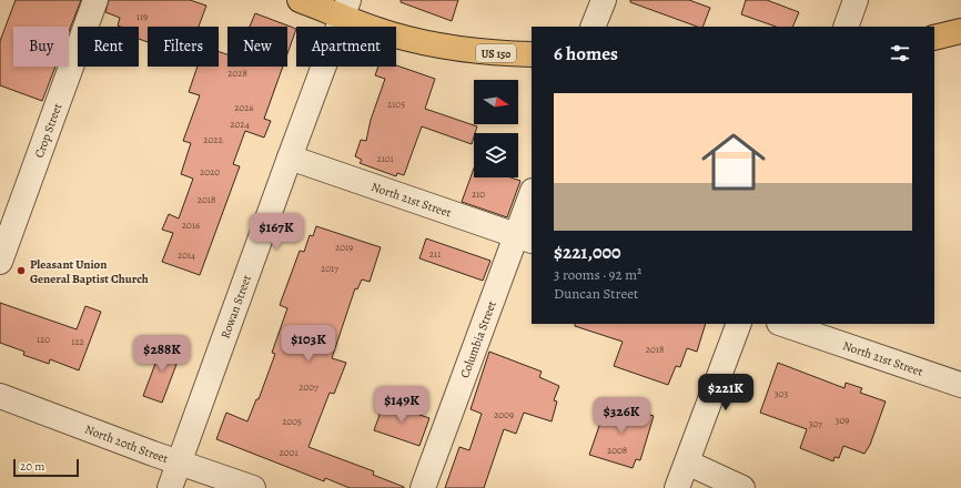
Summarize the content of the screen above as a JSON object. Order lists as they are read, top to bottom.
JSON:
{
  "streets": {
    "main road": ["US 150"],
    "street": [
      "Crop Street",
      "North 21st Street",
      "Rowan Street",
      "Columbia Street",
      "North 20th Street"
    ]
  },
  "crossings": [
    ["US 150", "Rowan Street"],
    ["North 21st Street", "Rowan Street"],
    ["North 21st Street", "Columbia Street"],
    ["Rowan Street", "North 20th Street"]
  ],
  "places": ["Pleasant Union General Baptist Church"],
  "house_numbers": [
    "119",
    "2028",
    "2105",
    "2026",
    "2024",
    "2022",
    "2101",
    "2020",
    "210",
    "2018",
    "2016",
    "2019",
    "211",
    "2014",
    "2017",
    "120",
    "122",
    "2018",
    "2007",
    "303",
    "2009",
    "309",
    "2005",
    "307",
    "2008",
    "2001"
  ],
  "scale_bar": "20 m",
  "north": "right",
  "page": {
    "chip": [
      "Buy",
      "Rent",
      "Filters",
      "New",
      "Apartment"
    ],
    "heading": "6 homes",
    "list": [
      {
        "name": "$221,000",
        "note": "3 rooms · 92 m² · Duncan Street"
      }
    ],
    "price": [
      "$167K",
      "$103K",
      "$288K",
      "$221K",
      "$149K",
      "$326K"
    ],
    "scale": "20 m"
  }
}
